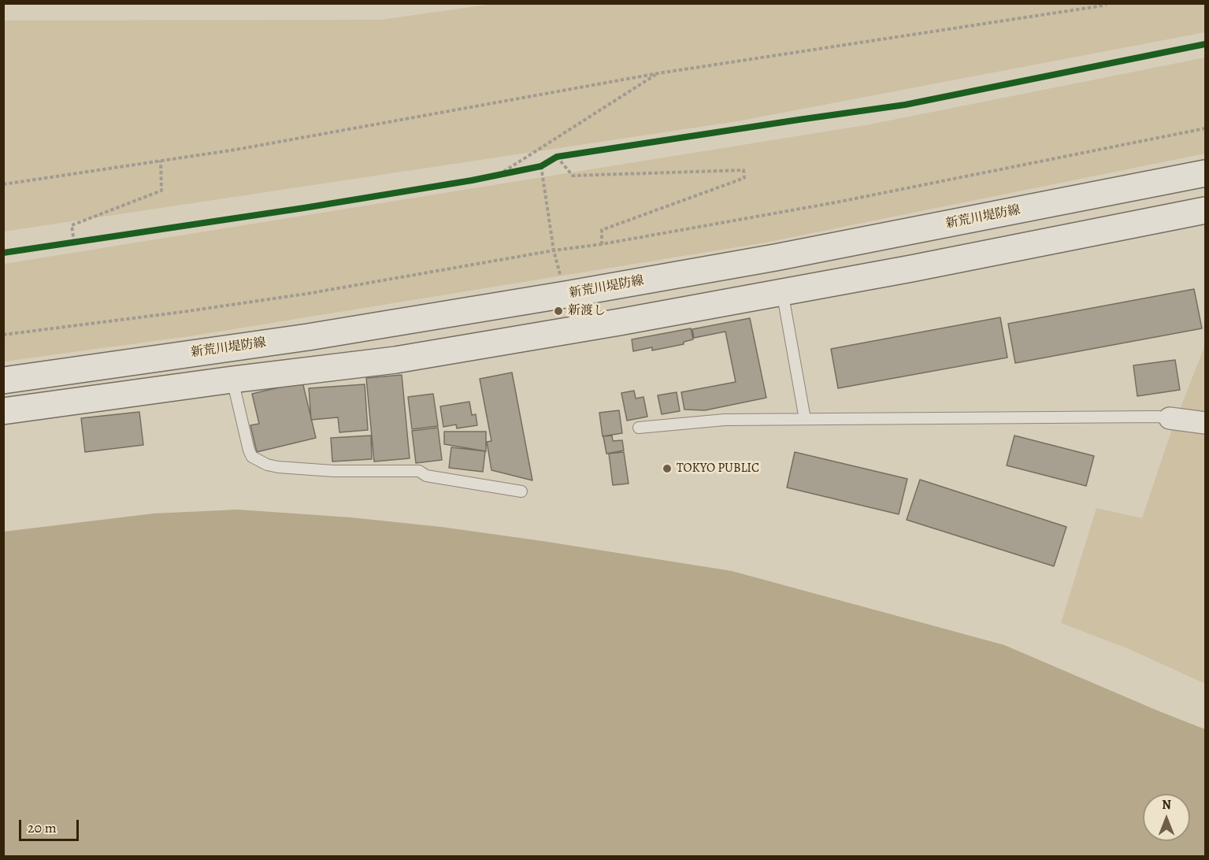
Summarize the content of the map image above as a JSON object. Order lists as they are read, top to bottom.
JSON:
{
  "streets": {
    "main road": ["新荒川堤防線"]
  },
  "places": ["新渡し", "TOKYO PUBLIC"],
  "scale_bar": "20 m",
  "north": "top"
}
